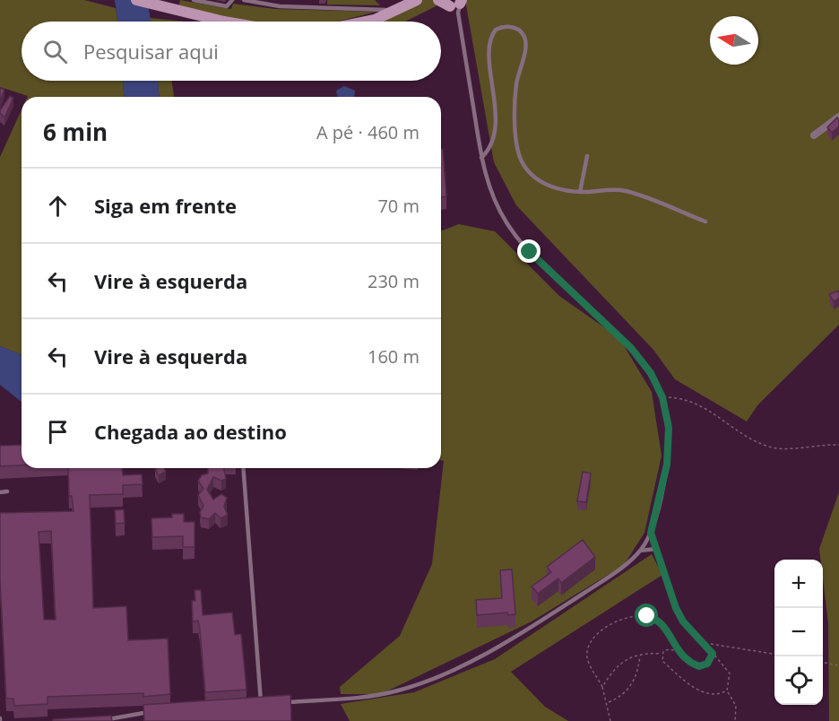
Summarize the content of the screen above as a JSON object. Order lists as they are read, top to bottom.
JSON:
{
  "north": "left",
  "page": {
    "search": "Pesquisar aqui",
    "heading": ["6 min", "A pé · 460 m"],
    "list": [
      ["Siga em frente", "70 m"],
      ["Vire à esquerda", "230 m"],
      ["Vire à esquerda", "160 m"],
      "Chegada ao destino"
    ],
    "map_buttons": ["+", "−"]
  }
}
